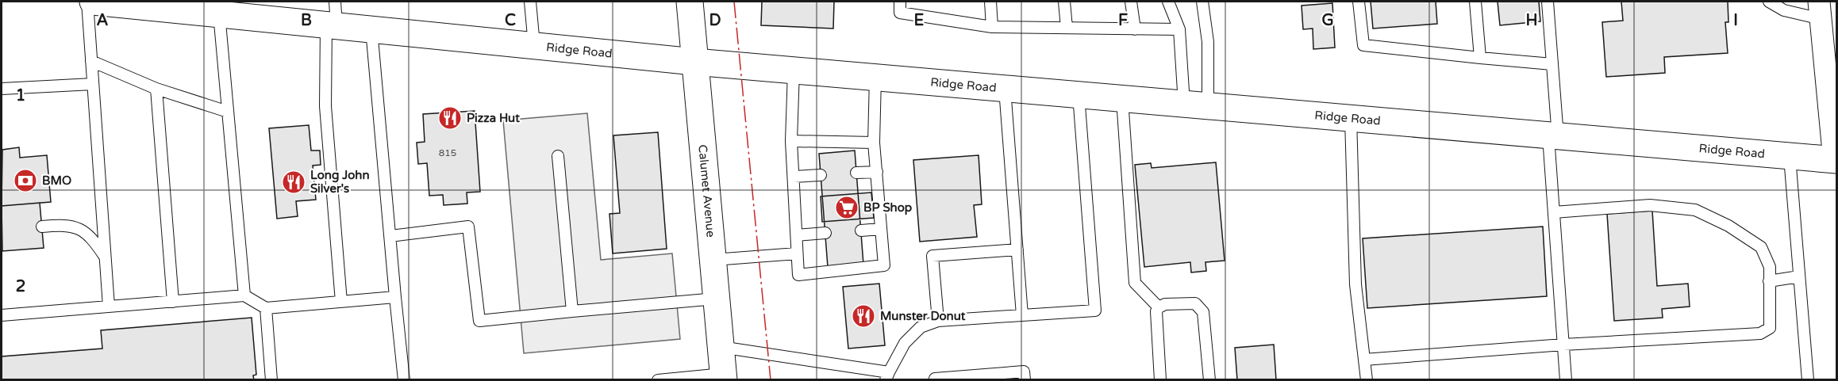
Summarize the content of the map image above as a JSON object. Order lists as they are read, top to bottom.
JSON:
{
  "streets": {
    "main road": ["Ridge Road", "Calumet Avenue"]
  },
  "crossings": [
    ["Ridge Road", "Calumet Avenue"]
  ],
  "places": {
    "restaurant": ["Pizza Hut", "Long John Silver's", "Munster Donut"],
    "bank": ["BMO"],
    "supermarket": ["BP Shop"]
  },
  "house_numbers": ["815"],
  "grid": {
    "columns": [
      "A",
      "B",
      "C",
      "D",
      "E",
      "F",
      "G",
      "H",
      "I"
    ],
    "rows": ["1", "2"]
  }
}
